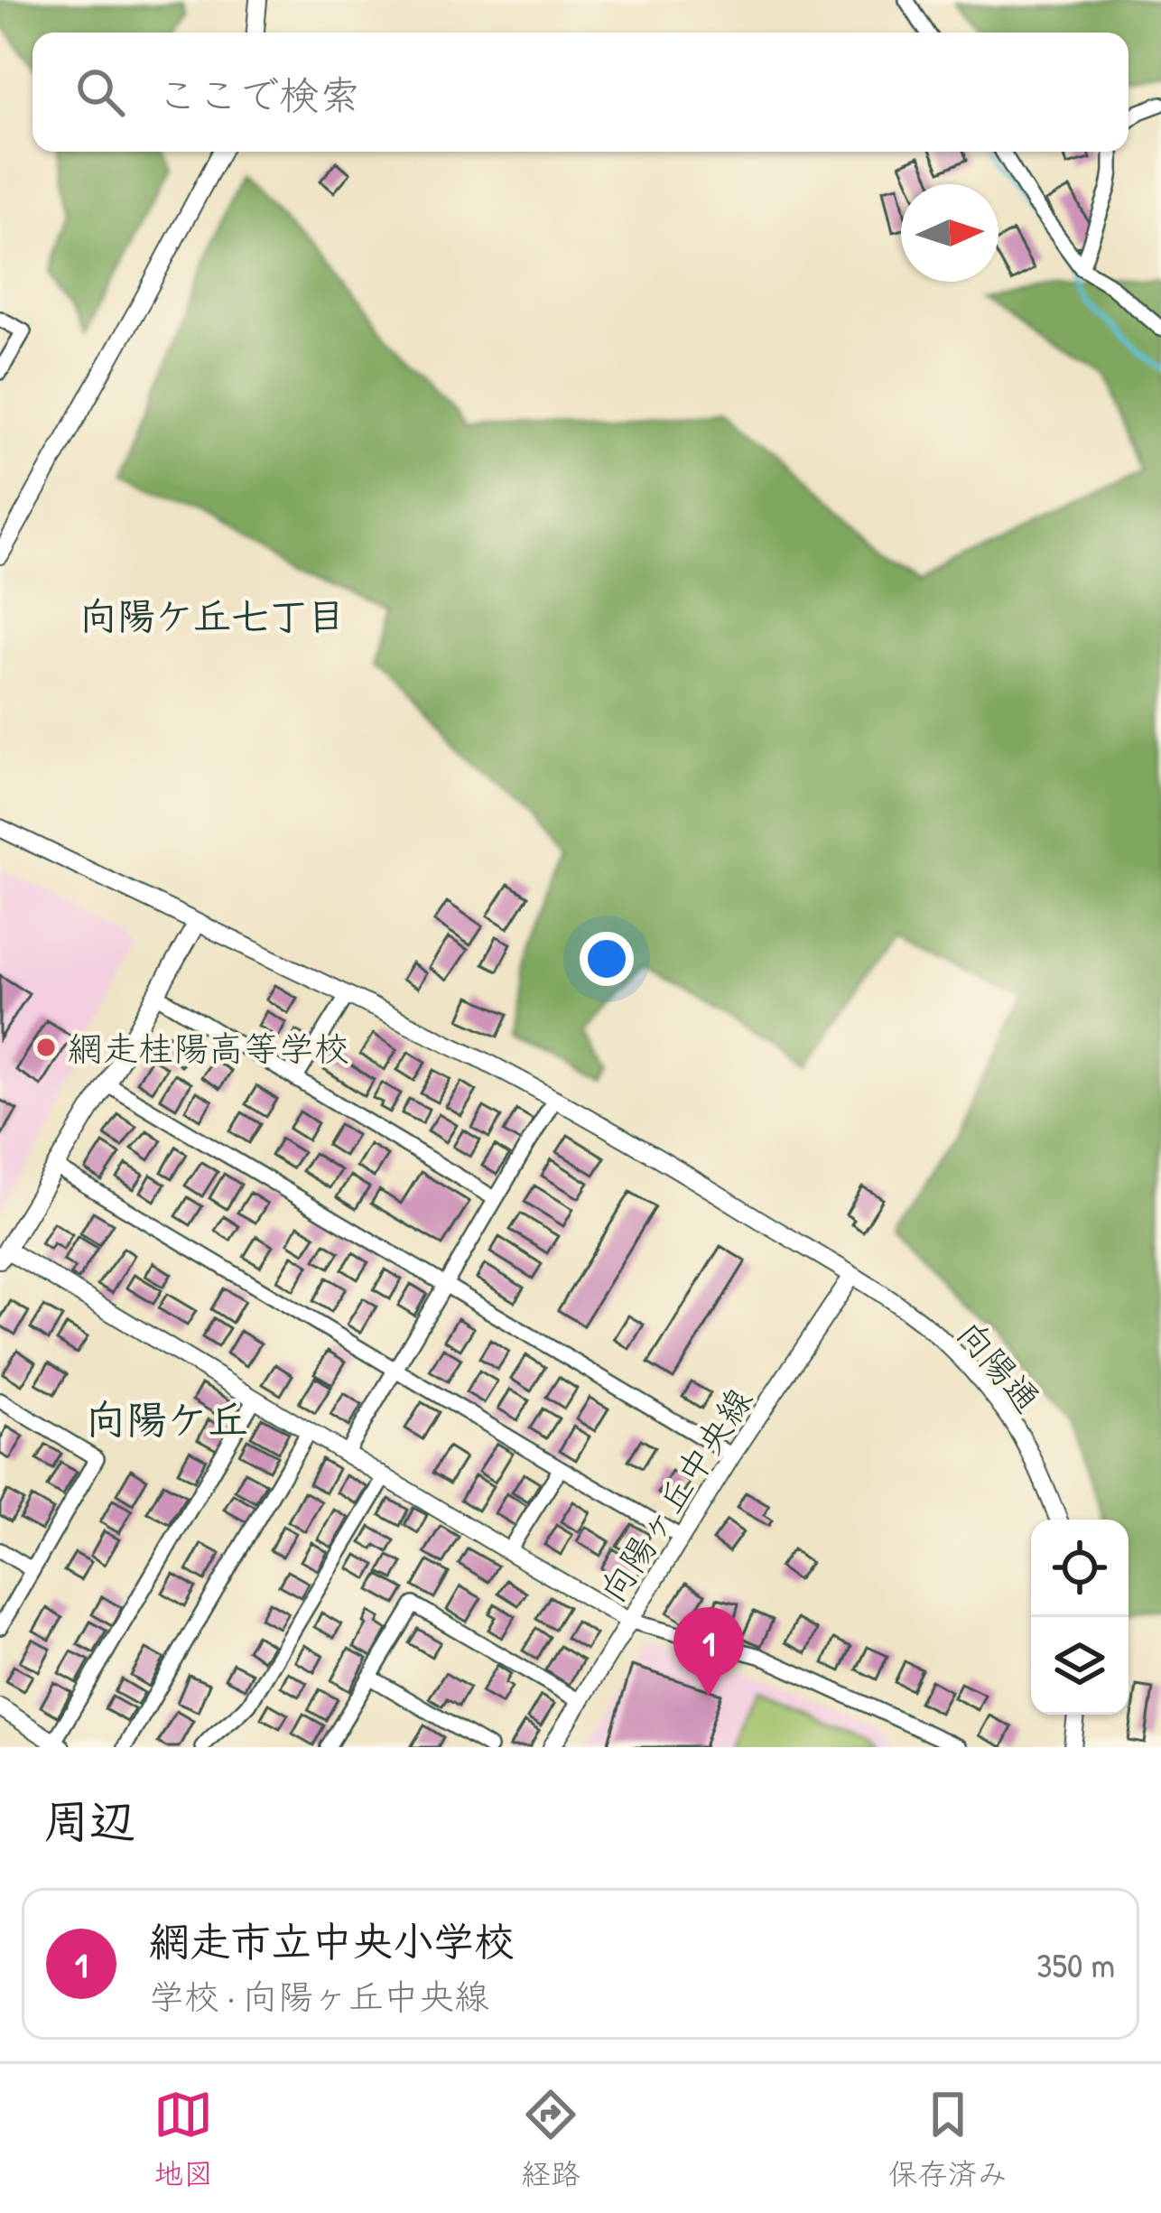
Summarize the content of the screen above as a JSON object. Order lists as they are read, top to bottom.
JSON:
{
  "streets": {
    "street": ["向陽通", "向陽ヶ丘中央線"]
  },
  "crossings": [
    ["向陽通", "向陽ヶ丘中央線"]
  ],
  "districts": ["向陽ケ丘七丁目", "向陽ケ丘"],
  "places": ["網走桂陽高等学校"],
  "north": "right",
  "page": {
    "search": "ここで検索",
    "pins": "1",
    "heading": "周辺",
    "list": [
      {
        "mark": "1",
        "name": "網走市立中央小学校",
        "note": "学校 · 向陽ヶ丘中央線",
        "value": "350 m"
      }
    ],
    "nav": ["地図", "経路", "保存済み"]
  }
}
